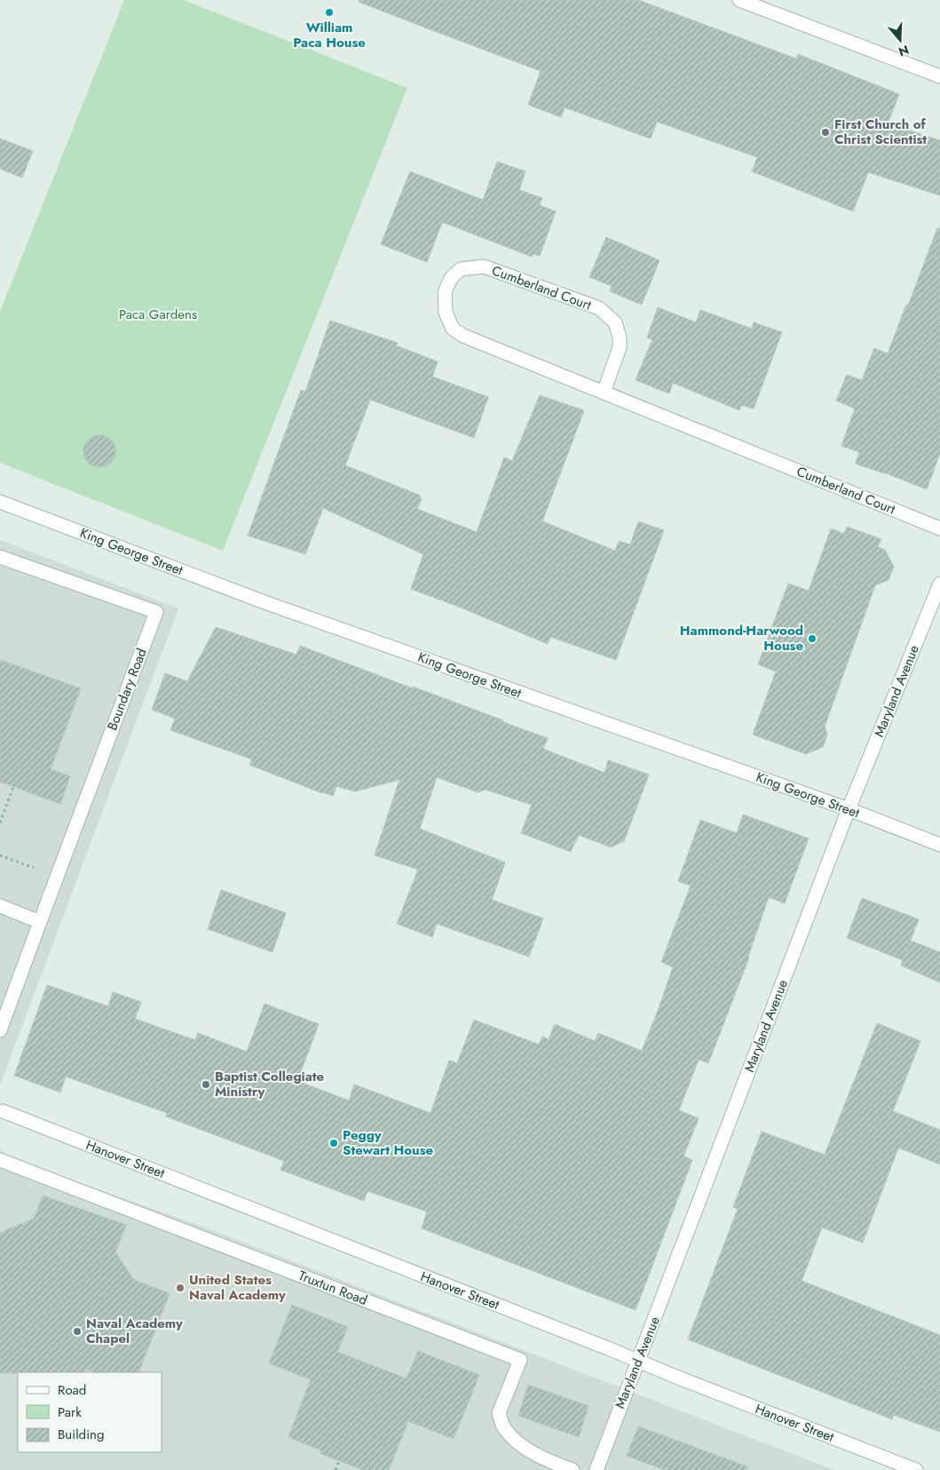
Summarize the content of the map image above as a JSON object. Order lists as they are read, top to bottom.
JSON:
{
  "streets": {
    "street": [
      "Cumberland Court",
      "King George Street",
      "Boundary Road",
      "Maryland Avenue",
      "Hanover Street",
      "Truxtun Road"
    ]
  },
  "crossings": [
    ["King George Street", "Maryland Avenue"],
    ["Maryland Avenue", "Hanover Street"]
  ],
  "parks": ["Paca Gardens"],
  "places": [
    "William Paca House",
    "First Church of Christ Scientist",
    "Hammond-Harwood House",
    "Baptist Collegiate Ministry",
    "Peggy Stewart House",
    "United States Naval Academy",
    "Naval Academy Chapel"
  ],
  "legend": ["Road", "Park", "Building"],
  "north": "bottom"
}
